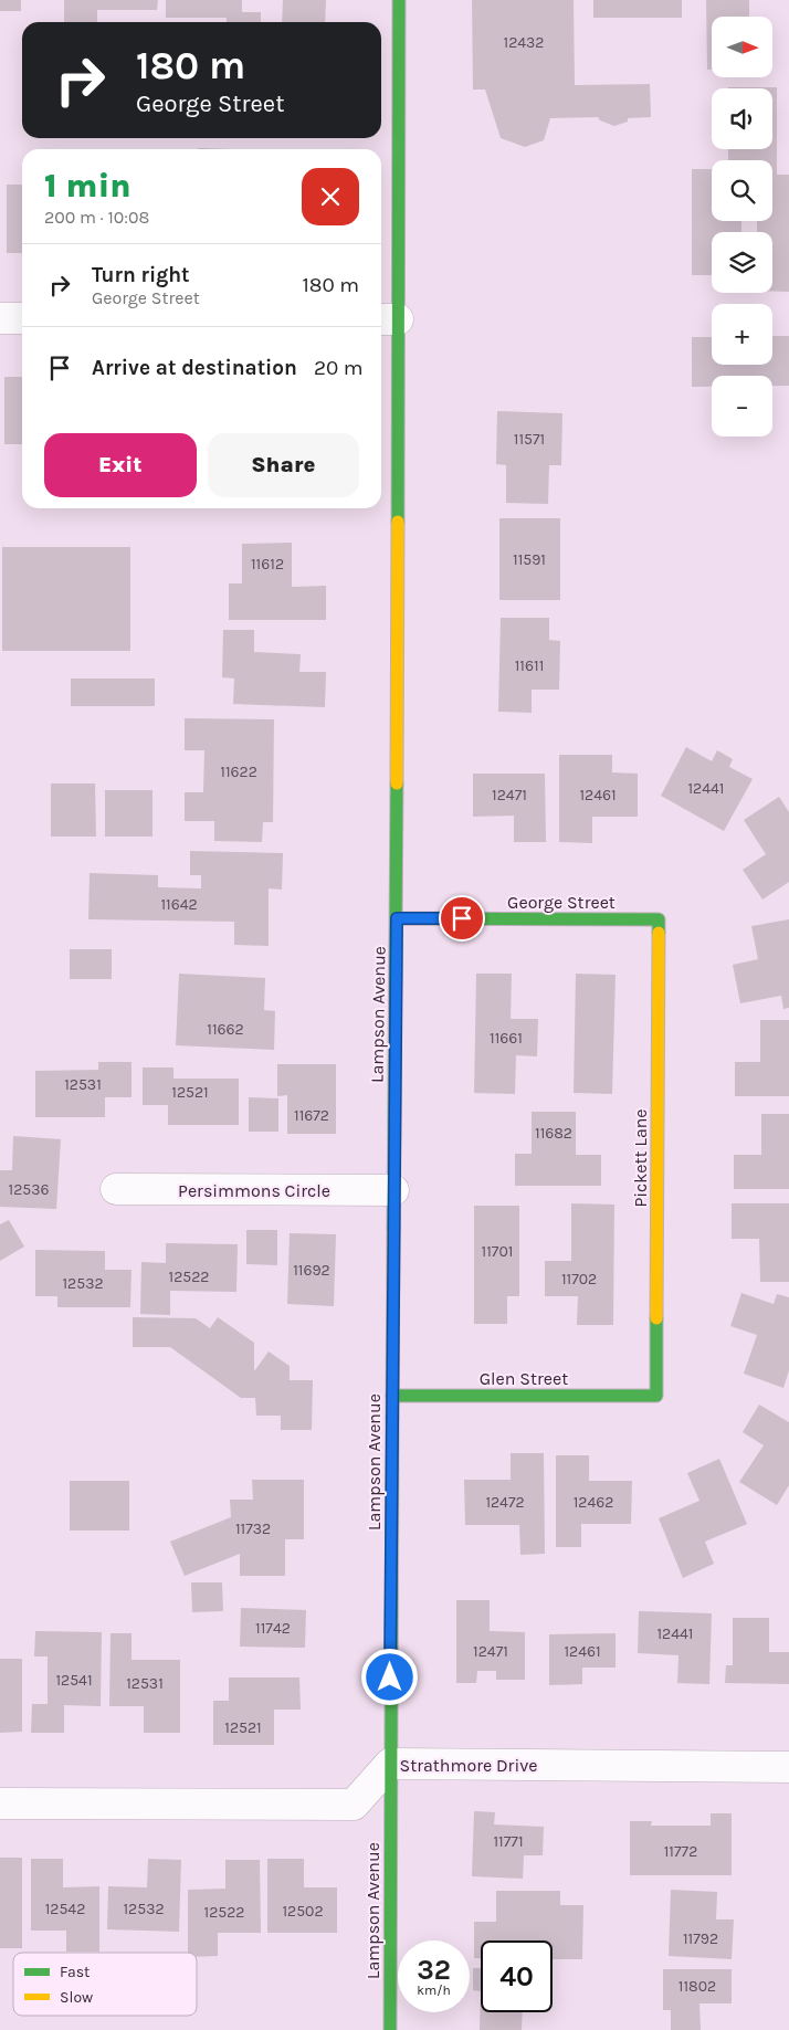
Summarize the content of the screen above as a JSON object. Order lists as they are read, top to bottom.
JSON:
{
  "streets": {
    "street": [
      "George Street",
      "Lampson Avenue",
      "Pickett Lane",
      "Persimmons Circle",
      "Glen Street",
      "Strathmore Drive"
    ]
  },
  "crossings": [
    ["George Street", "Lampson Avenue"],
    ["George Street", "Pickett Lane"],
    ["Lampson Avenue", "Persimmons Circle"],
    ["Lampson Avenue", "Glen Street"],
    ["Lampson Avenue", "Strathmore Drive"],
    ["Pickett Lane", "Glen Street"]
  ],
  "house_numbers": [
    "12432",
    "11571",
    "11591",
    "11612",
    "11611",
    "11622",
    "12441",
    "12471",
    "12461",
    "11642",
    "11662",
    "11661",
    "12531",
    "12521",
    "11672",
    "11682",
    "12536",
    "11701",
    "11692",
    "12522",
    "11702",
    "12532",
    "12472",
    "12462",
    "11732",
    "11742",
    "12441",
    "12471",
    "12461",
    "12541",
    "12531",
    "12521",
    "11771",
    "11772",
    "12542",
    "12532",
    "12502",
    "12522",
    "11792",
    "11802"
  ],
  "legend": ["Fast", "Slow"],
  "north": "right",
  "page": {
    "map_buttons": ["+", "−"],
    "turn": ["180 m", "George Street"],
    "heading": ["1 min", "200 m · 10:08"],
    "list": [
      {
        "name": "Turn right",
        "note": "George Street",
        "value": "180 m"
      },
      {
        "name": "Arrive at destination",
        "value": "20 m"
      }
    ],
    "buttons": ["Exit", "Share"],
    "speed": "32 km/h",
    "limit": "40"
  }
}
